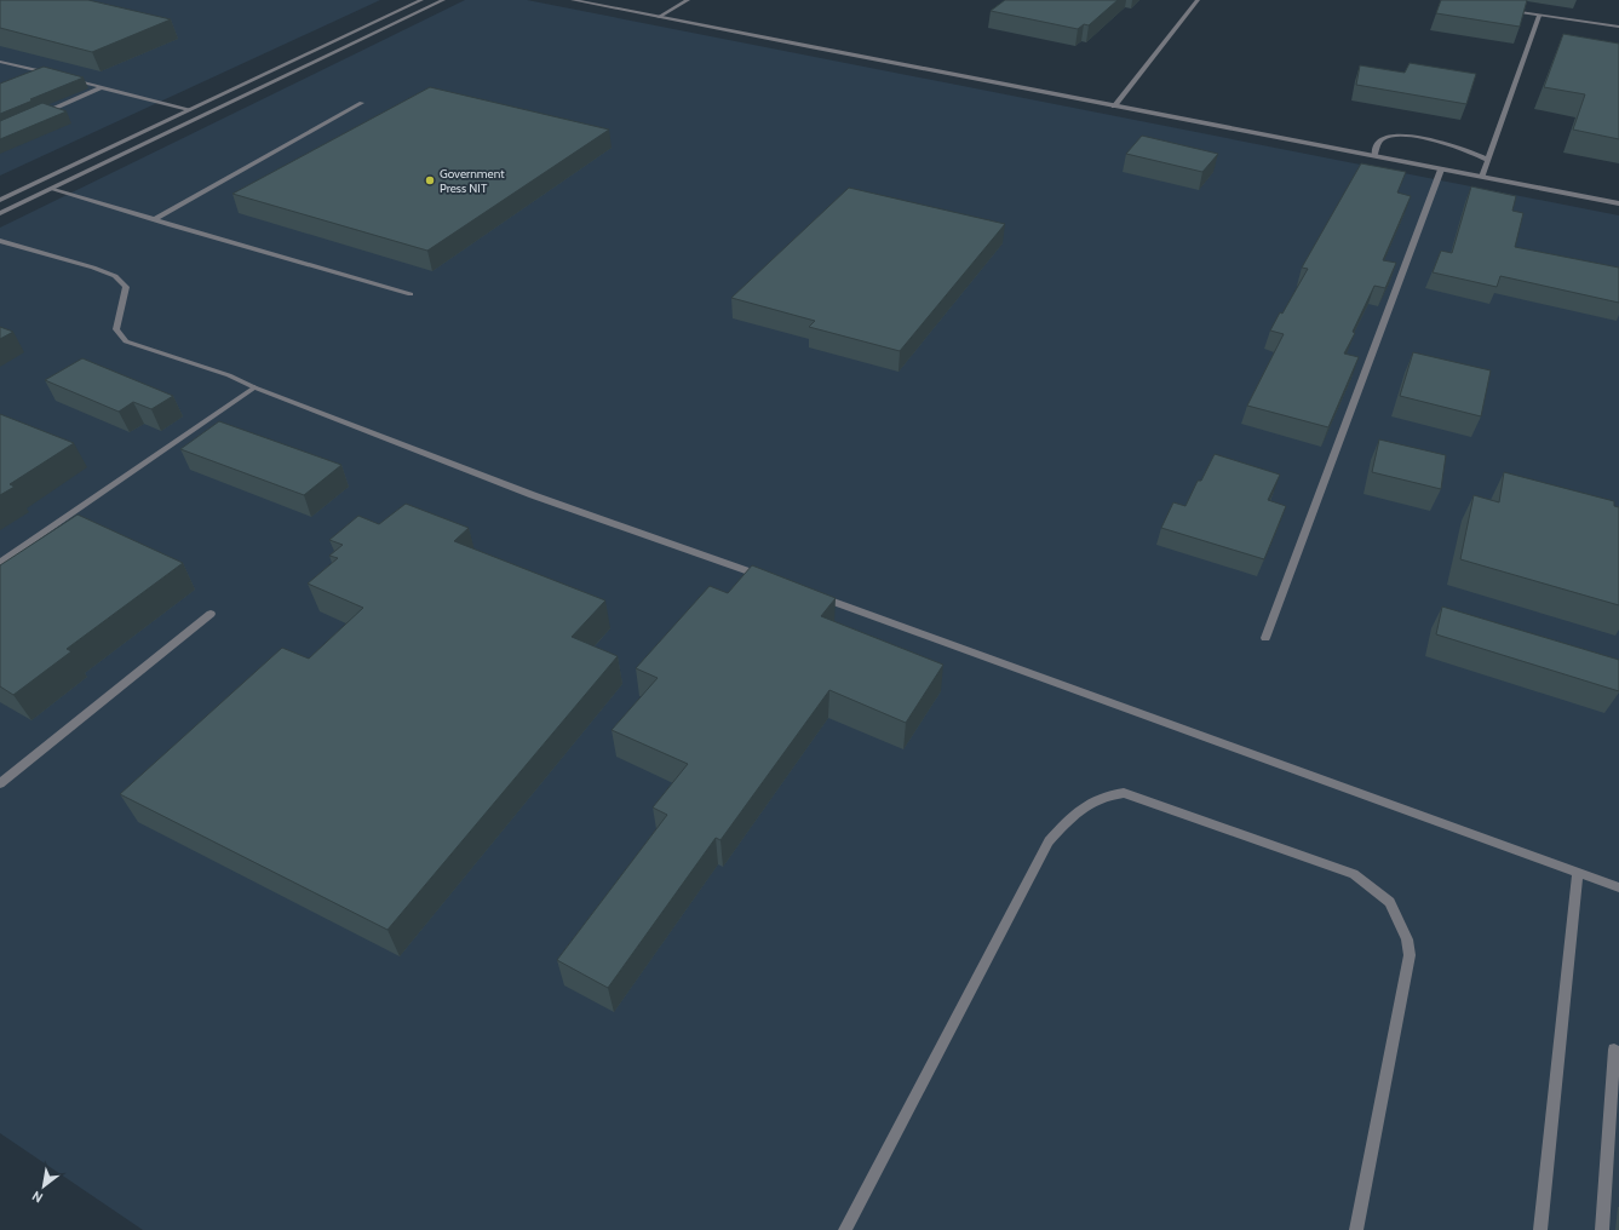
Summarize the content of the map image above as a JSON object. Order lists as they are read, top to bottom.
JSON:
{
  "places": ["Government Press NIT"],
  "north": "bottom left"
}
